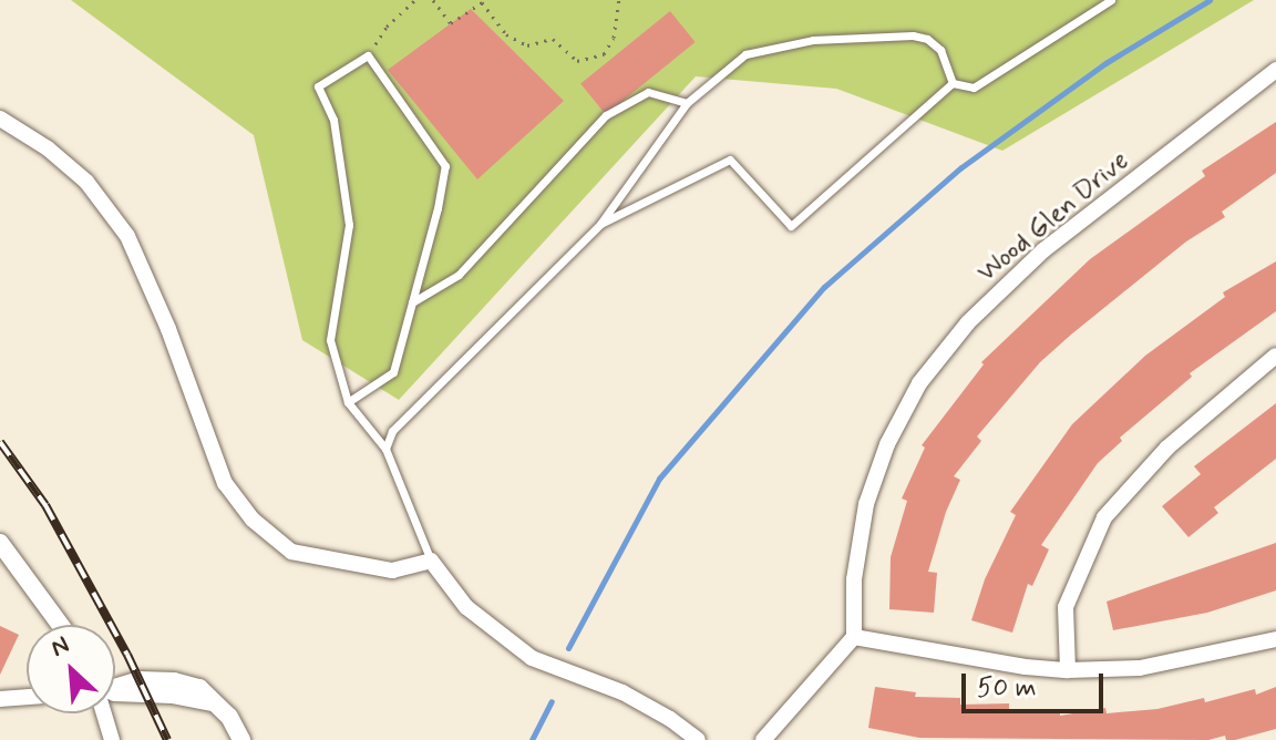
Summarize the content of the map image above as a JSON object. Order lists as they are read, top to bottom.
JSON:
{
  "streets": {
    "street": ["Wood Glen Drive"]
  },
  "scale_bar": "50 m",
  "north": "top left"
}
